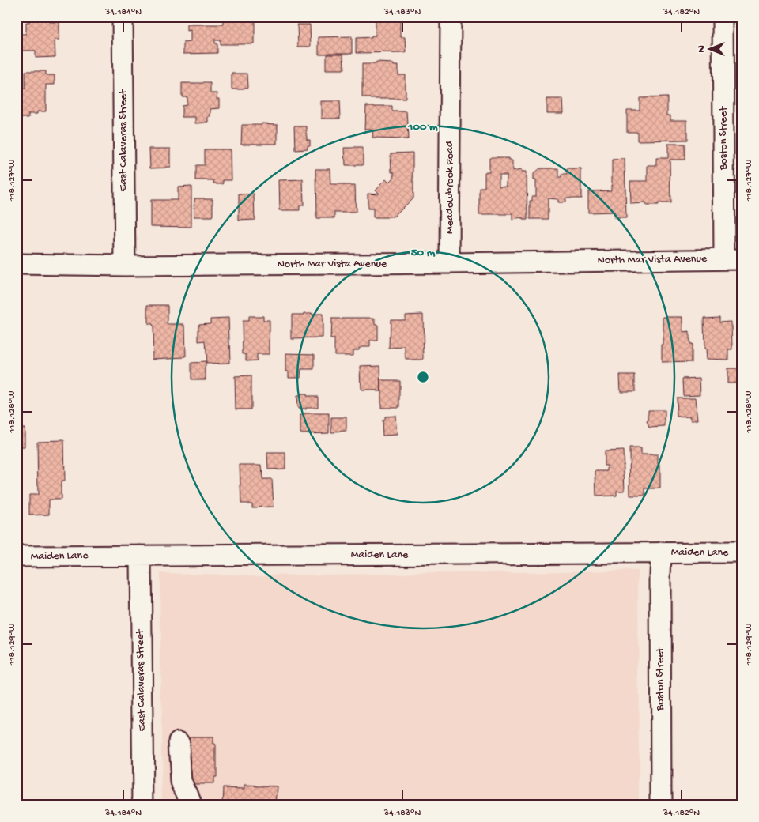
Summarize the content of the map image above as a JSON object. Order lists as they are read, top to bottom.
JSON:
{
  "streets": {
    "street": [
      "Boston Street",
      "East Calaveras Street",
      "Meadowbrook Road",
      "North Mar Vista Avenue",
      "Maiden Lane"
    ]
  },
  "crossings": [
    ["Boston Street", "North Mar Vista Avenue"],
    ["Boston Street", "Maiden Lane"],
    ["East Calaveras Street", "North Mar Vista Avenue"],
    ["East Calaveras Street", "Maiden Lane"],
    ["Meadowbrook Road", "North Mar Vista Avenue"]
  ],
  "north": "left",
  "coordinates": [
    "34.184°N",
    "34.183°N",
    "34.182°N",
    "118.127°W",
    "118.128°W",
    "118.129°W"
  ],
  "rings": ["100 m", "50 m"]
}
